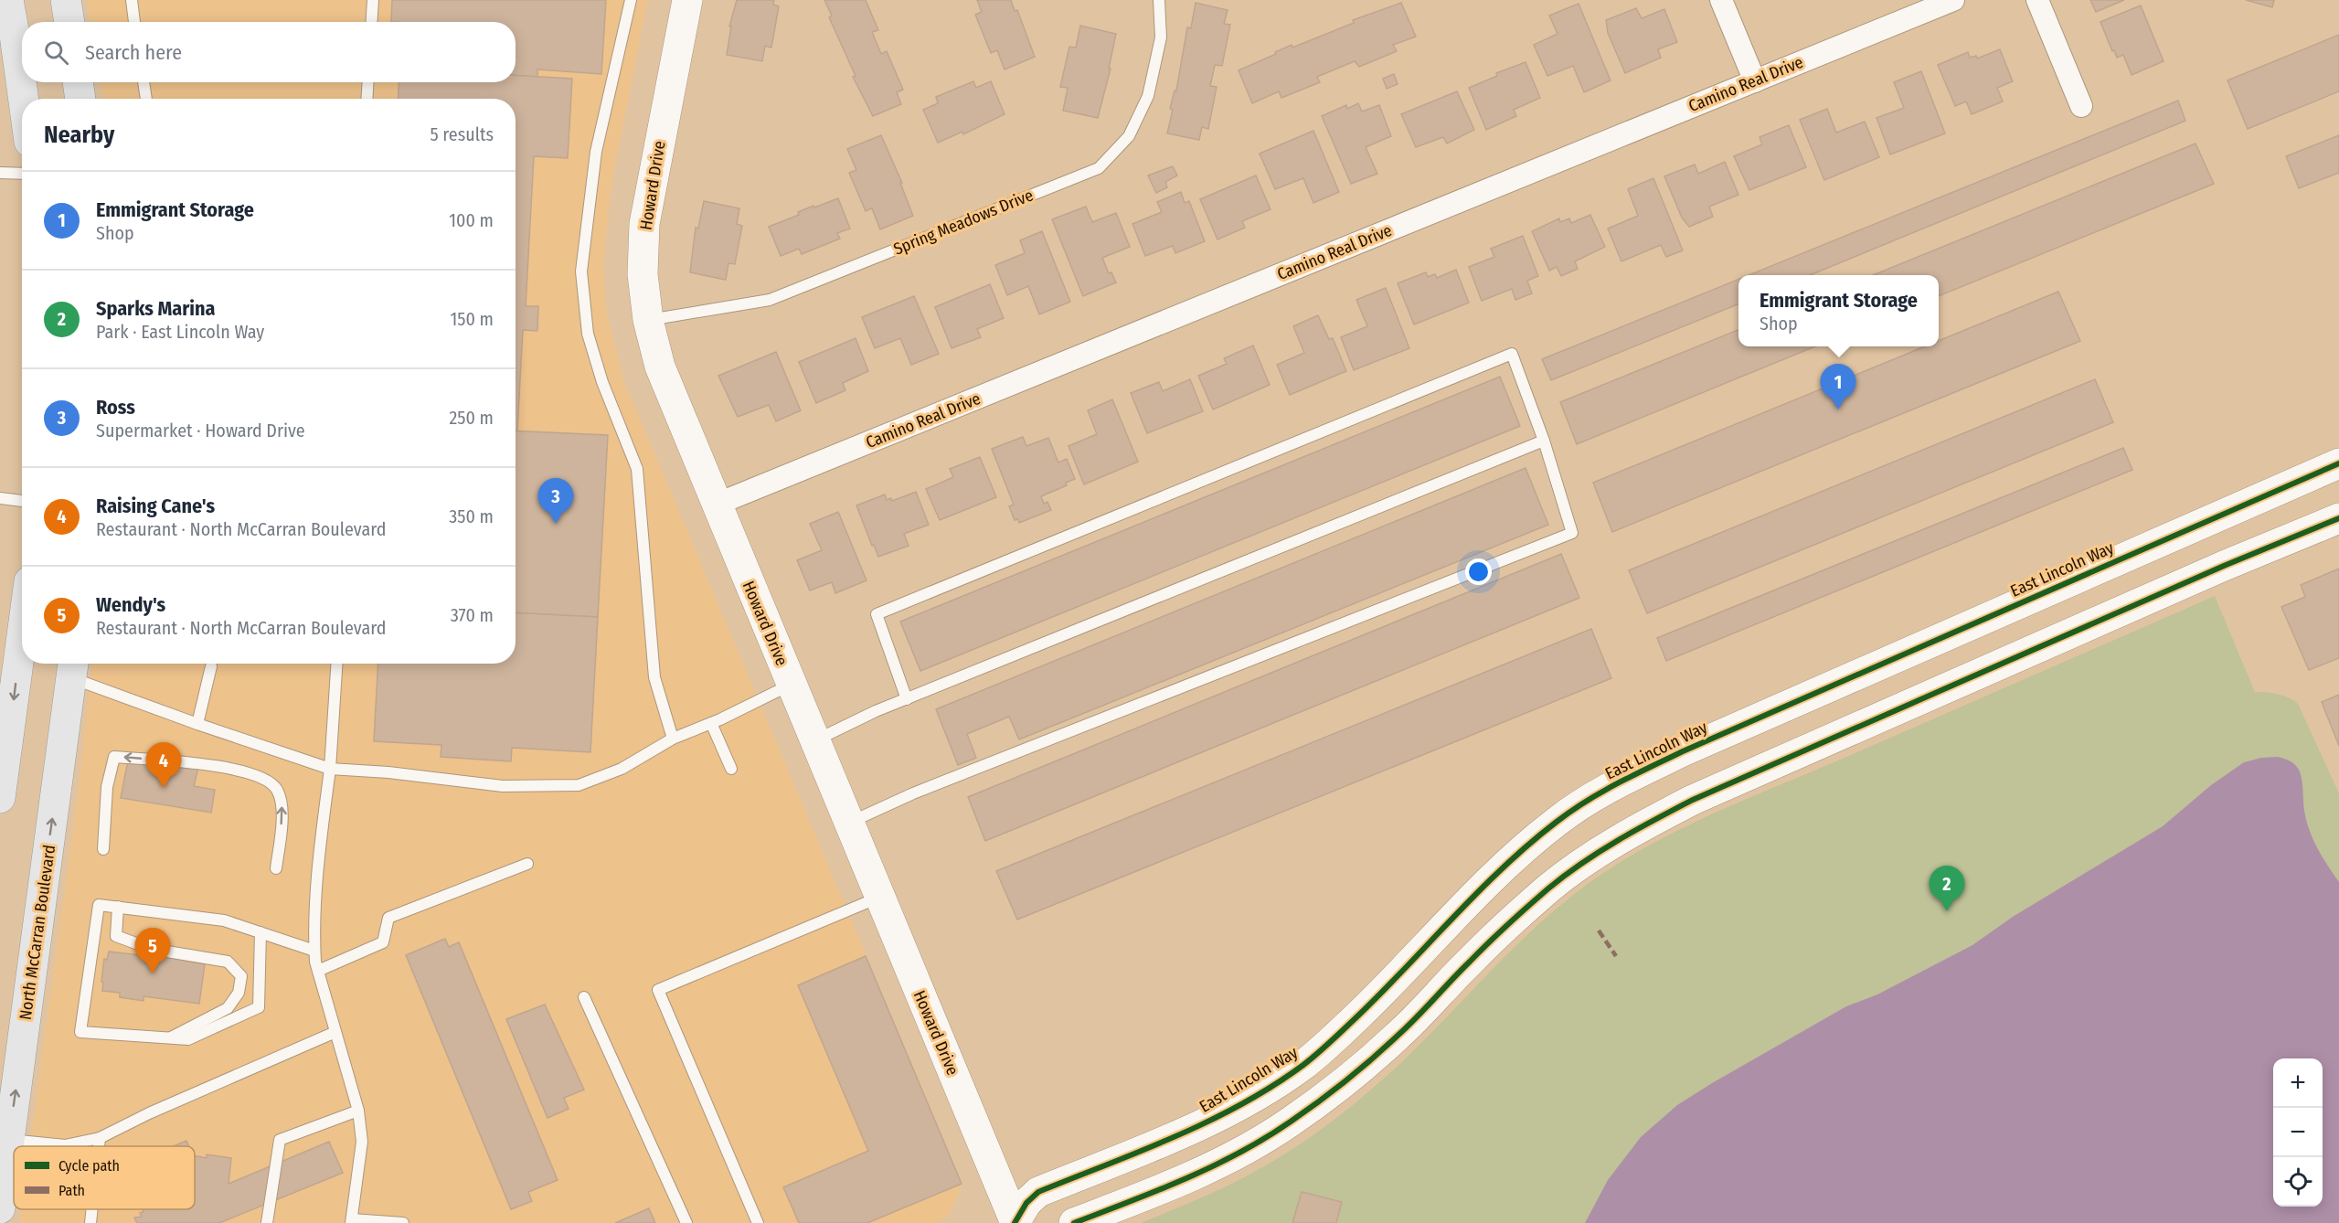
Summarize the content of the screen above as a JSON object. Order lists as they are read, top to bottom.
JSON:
{
  "streets": {
    "main road": ["North McCarran Boulevard"],
    "street": ["Camino Real Drive", "Howard Drive", "East Lincoln Way"],
    "lane": ["Spring Meadows Drive"]
  },
  "crossings": [
    ["Camino Real Drive", "Howard Drive"],
    ["Howard Drive", "Spring Meadows Drive"],
    ["Howard Drive", "East Lincoln Way"]
  ],
  "one_way": ["North McCarran Boulevard"],
  "legend": ["Cycle path", "Path"],
  "page": {
    "search": "Search here",
    "heading": ["Nearby", "5 results"],
    "list": [
      {
        "mark": "1",
        "name": "Emmigrant Storage",
        "note": "Shop",
        "value": "100 m"
      },
      {
        "mark": "2",
        "name": "Sparks Marina",
        "note": "Park · East Lincoln Way",
        "value": "150 m"
      },
      {
        "mark": "3",
        "name": "Ross",
        "note": "Supermarket · Howard Drive",
        "value": "250 m"
      },
      {
        "mark": "4",
        "name": "Raising Cane's",
        "note": "Restaurant · North McCarran Boulevard",
        "value": "350 m"
      },
      {
        "mark": "5",
        "name": "Wendy's",
        "note": "Restaurant · North McCarran Boulevard",
        "value": "370 m"
      }
    ],
    "popup": ["Emmigrant Storage", "Shop"],
    "pins": [
      "1",
      "3",
      "4",
      "2",
      "5"
    ],
    "map_buttons": ["+", "−"]
  }
}
